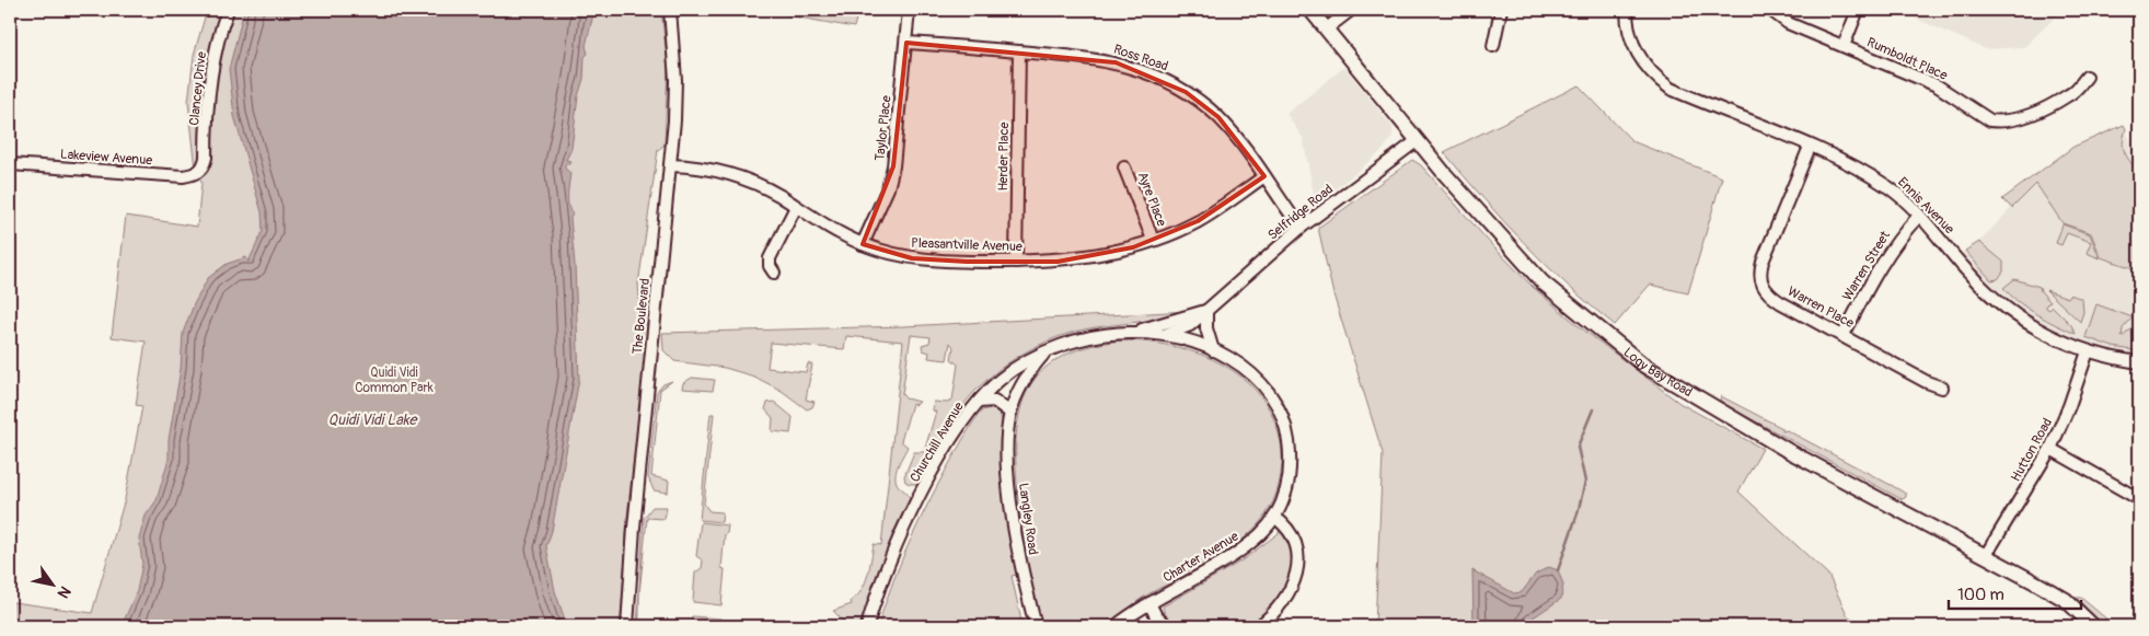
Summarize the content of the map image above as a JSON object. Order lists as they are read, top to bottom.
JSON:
{
  "streets": {
    "main road": ["Logy Bay Road"],
    "street": [
      "Ross Road",
      "Rumboldt Place",
      "Clancey Drive",
      "Taylor Place",
      "Herder Place",
      "Lakeview Avenue",
      "Ayre Place",
      "Ennis Avenue",
      "Selfridge Road",
      "Pleasantville Avenue",
      "Warren Street",
      "Warren Place",
      "The Boulevard",
      "Churchill Avenue",
      "Hutton Road",
      "Langley Road",
      "Charter Avenue"
    ]
  },
  "crossings": [
    ["Ross Road", "Taylor Place"],
    ["Ross Road", "Herder Place"],
    ["Ross Road", "Selfridge Road"],
    ["Ross Road", "Pleasantville Avenue"],
    ["Clancey Drive", "Lakeview Avenue"],
    ["Taylor Place", "Pleasantville Avenue"],
    ["Herder Place", "Pleasantville Avenue"],
    ["Ayre Place", "Pleasantville Avenue"],
    ["Ennis Avenue", "Warren Street"],
    ["Ennis Avenue", "Warren Place"],
    ["Ennis Avenue", "Hutton Road"],
    ["Selfridge Road", "Logy Bay Road"],
    ["Selfridge Road", "Churchill Avenue"],
    ["Selfridge Road", "Charter Avenue"],
    ["Pleasantville Avenue", "The Boulevard"],
    ["Warren Street", "Warren Place"],
    ["Logy Bay Road", "Hutton Road"],
    ["Churchill Avenue", "Langley Road"],
    ["Churchill Avenue", "Charter Avenue"]
  ],
  "water": ["Quidi Vidi Lake"],
  "parks": ["Quidi Vidi Common Park"],
  "scale_bar": "100 m",
  "north": "bottom right"
}
